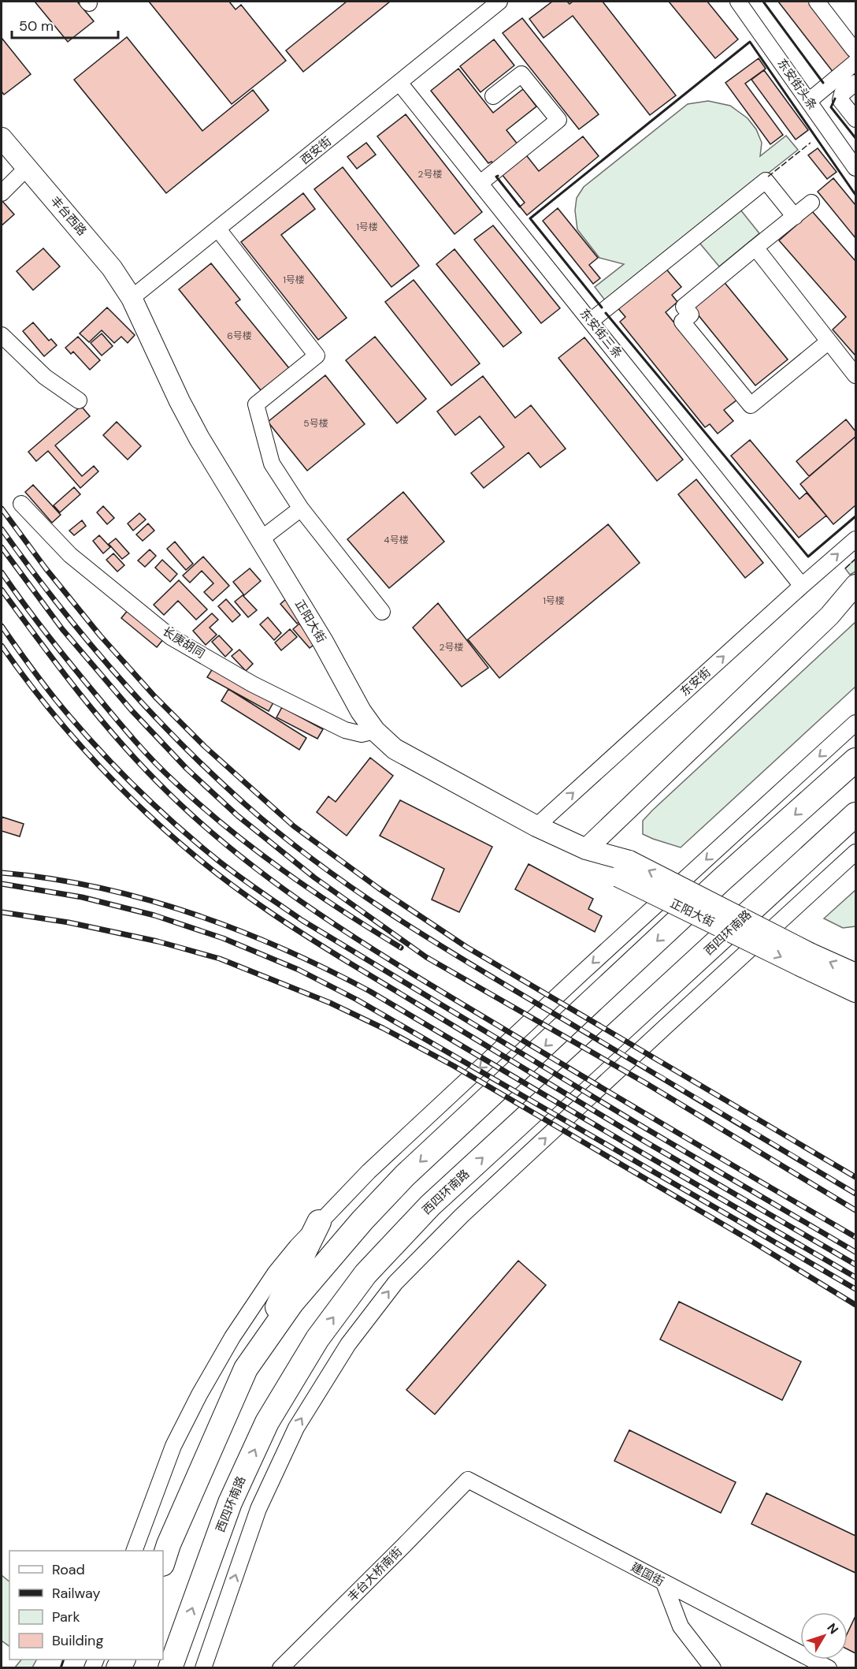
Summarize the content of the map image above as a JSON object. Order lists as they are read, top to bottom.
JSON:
{
  "streets": {
    "highway": ["西四环南路"],
    "main road": ["丰台西路", "正阳大街"],
    "street": [
      "东安街头条",
      "西安街",
      "东安街三条",
      "长庚胡同",
      "东安街",
      "丰台大桥南街",
      "建国街"
    ]
  },
  "crossings": [
    ["西安街", "丰台西路"],
    ["西安街", "东安街三条"],
    ["西安街", "正阳大街"],
    ["丰台西路", "正阳大街"],
    ["东安街三条", "东安街"],
    ["正阳大街", "长庚胡同"],
    ["正阳大街", "东安街"],
    ["丰台大桥南街", "建国街"]
  ],
  "house_numbers": [
    "2号楼",
    "1号楼",
    "1号楼",
    "6号楼",
    "5号楼",
    "4号楼",
    "1号楼",
    "2号楼"
  ],
  "legend": [
    "Road",
    "Railway",
    "Park",
    "Building"
  ],
  "scale_bar": "50 m",
  "north": "top right"
}
